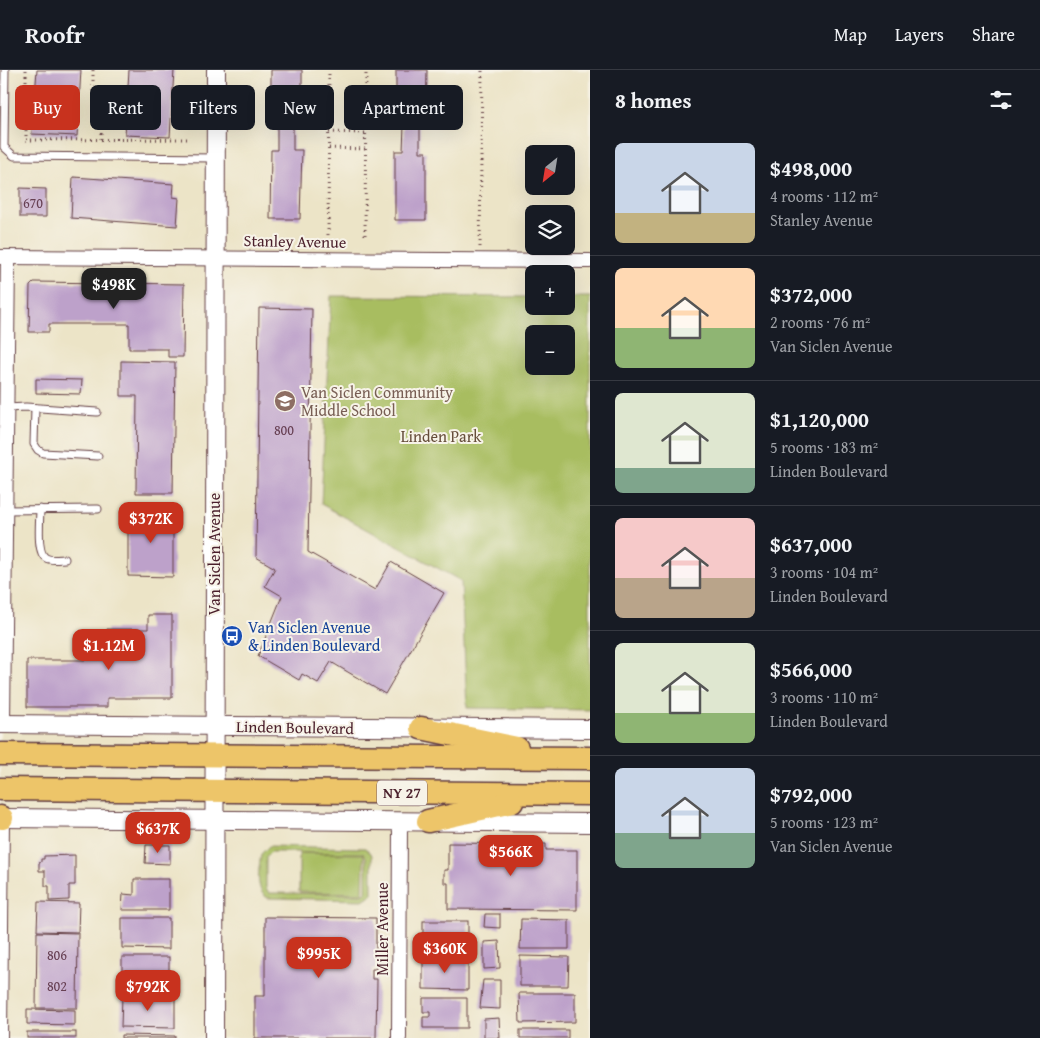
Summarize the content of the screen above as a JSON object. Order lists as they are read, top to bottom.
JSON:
{
  "streets": {
    "highway": ["Linden Boulevard", "NY 27"],
    "street": ["Stanley Avenue", "Van Siclen Avenue", "Miller Avenue"]
  },
  "crossings": [
    ["Stanley Avenue", "Van Siclen Avenue"],
    ["Van Siclen Avenue", "Linden Boulevard"],
    ["Van Siclen Avenue", "NY 27"]
  ],
  "parks": ["Linden Park"],
  "places": {
    "school or university": ["Van Siclen Community Middle School"],
    "bus stop": ["Van Siclen Avenue & Linden Boulevard"]
  },
  "house_numbers": [
    "670",
    "800",
    "806",
    "802"
  ],
  "north": "bottom left",
  "page": {
    "header": "Roofr",
    "nav": ["Map", "Layers", "Share"],
    "heading": "8 homes",
    "chip": [
      "Buy",
      "Rent",
      "Filters",
      "New",
      "Apartment"
    ],
    "list": [
      {
        "name": "$498,000",
        "note": "4 rooms · 112 m² · Stanley Avenue"
      },
      {
        "name": "$372,000",
        "note": "2 rooms · 76 m² · Van Siclen Avenue"
      },
      {
        "name": "$1,120,000",
        "note": "5 rooms · 183 m² · Linden Boulevard"
      },
      {
        "name": "$637,000",
        "note": "3 rooms · 104 m² · Linden Boulevard"
      },
      {
        "name": "$566,000",
        "note": "3 rooms · 110 m² · Linden Boulevard"
      },
      {
        "name": "$792,000",
        "note": "5 rooms · 123 m² · Van Siclen Avenue"
      }
    ],
    "map_buttons": ["+", "−"],
    "price": [
      "$498K",
      "$372K",
      "$1.12M",
      "$637K",
      "$566K",
      "$360K",
      "$995K",
      "$792K"
    ]
  }
}
